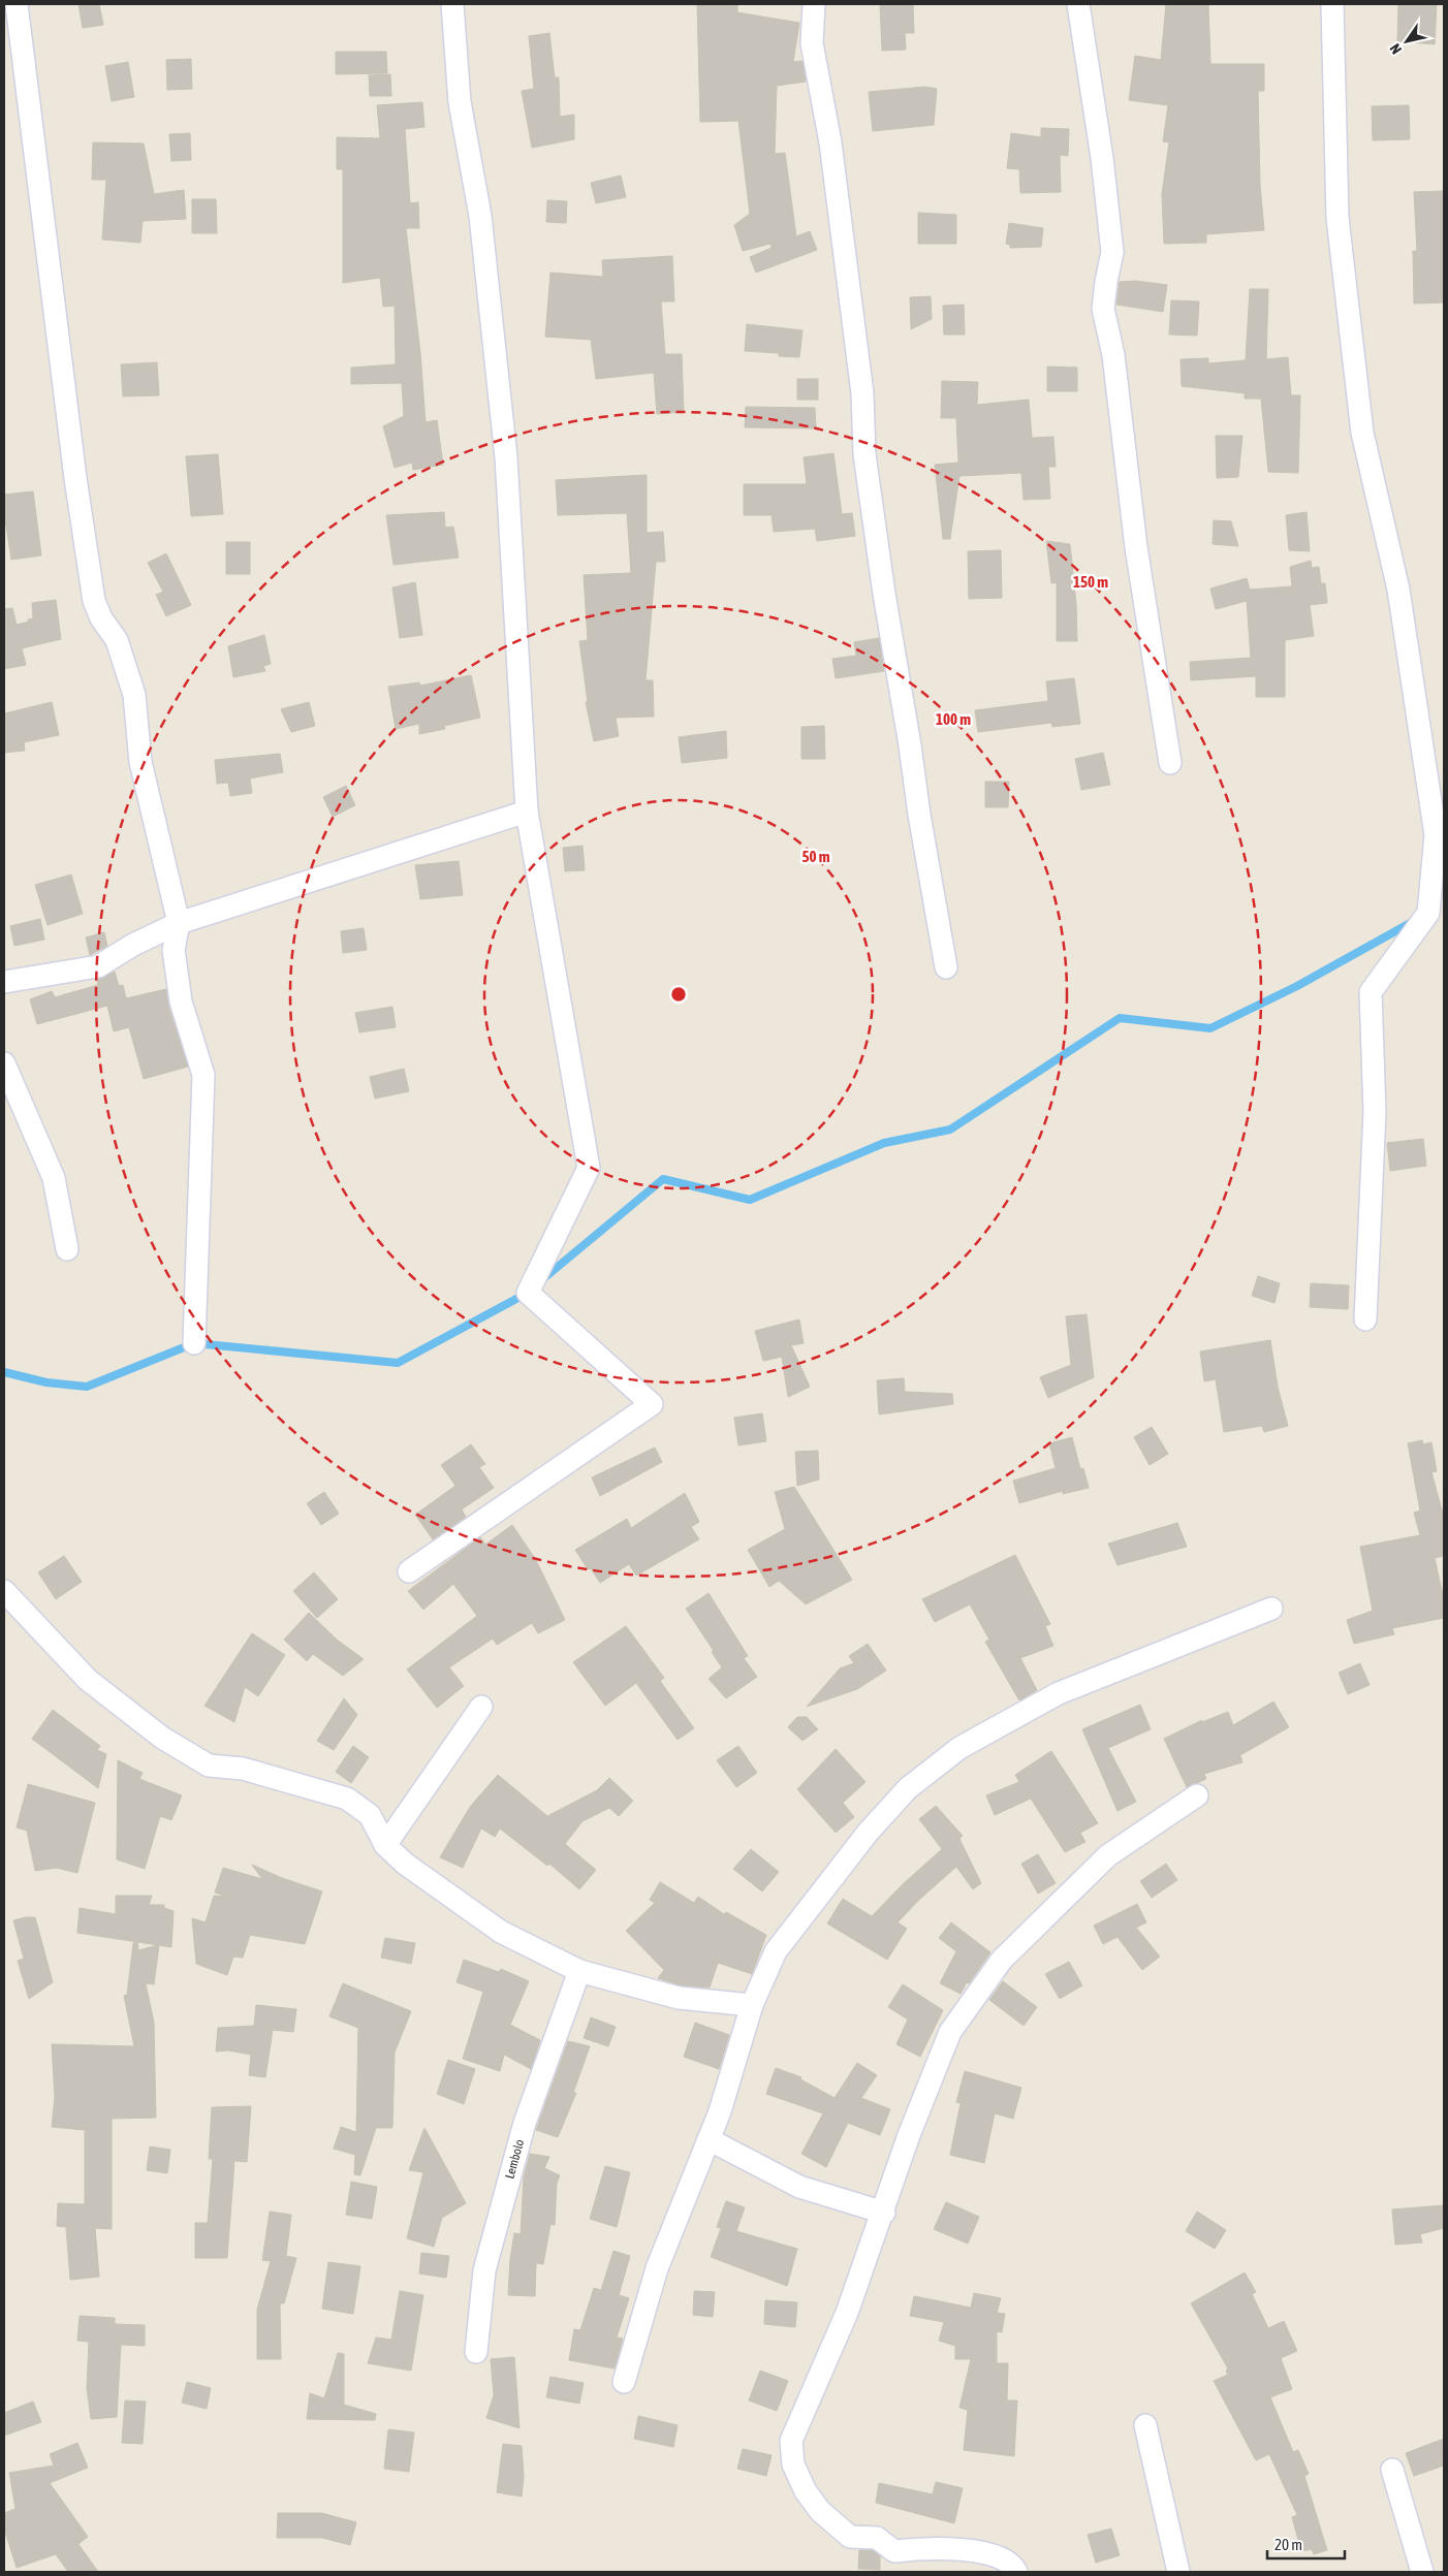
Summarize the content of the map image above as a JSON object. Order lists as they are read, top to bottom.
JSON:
{
  "streets": {
    "street": ["Lembolo"]
  },
  "scale_bar": "20 m",
  "north": "bottom left",
  "rings": ["150 m", "100 m", "50 m"]
}
